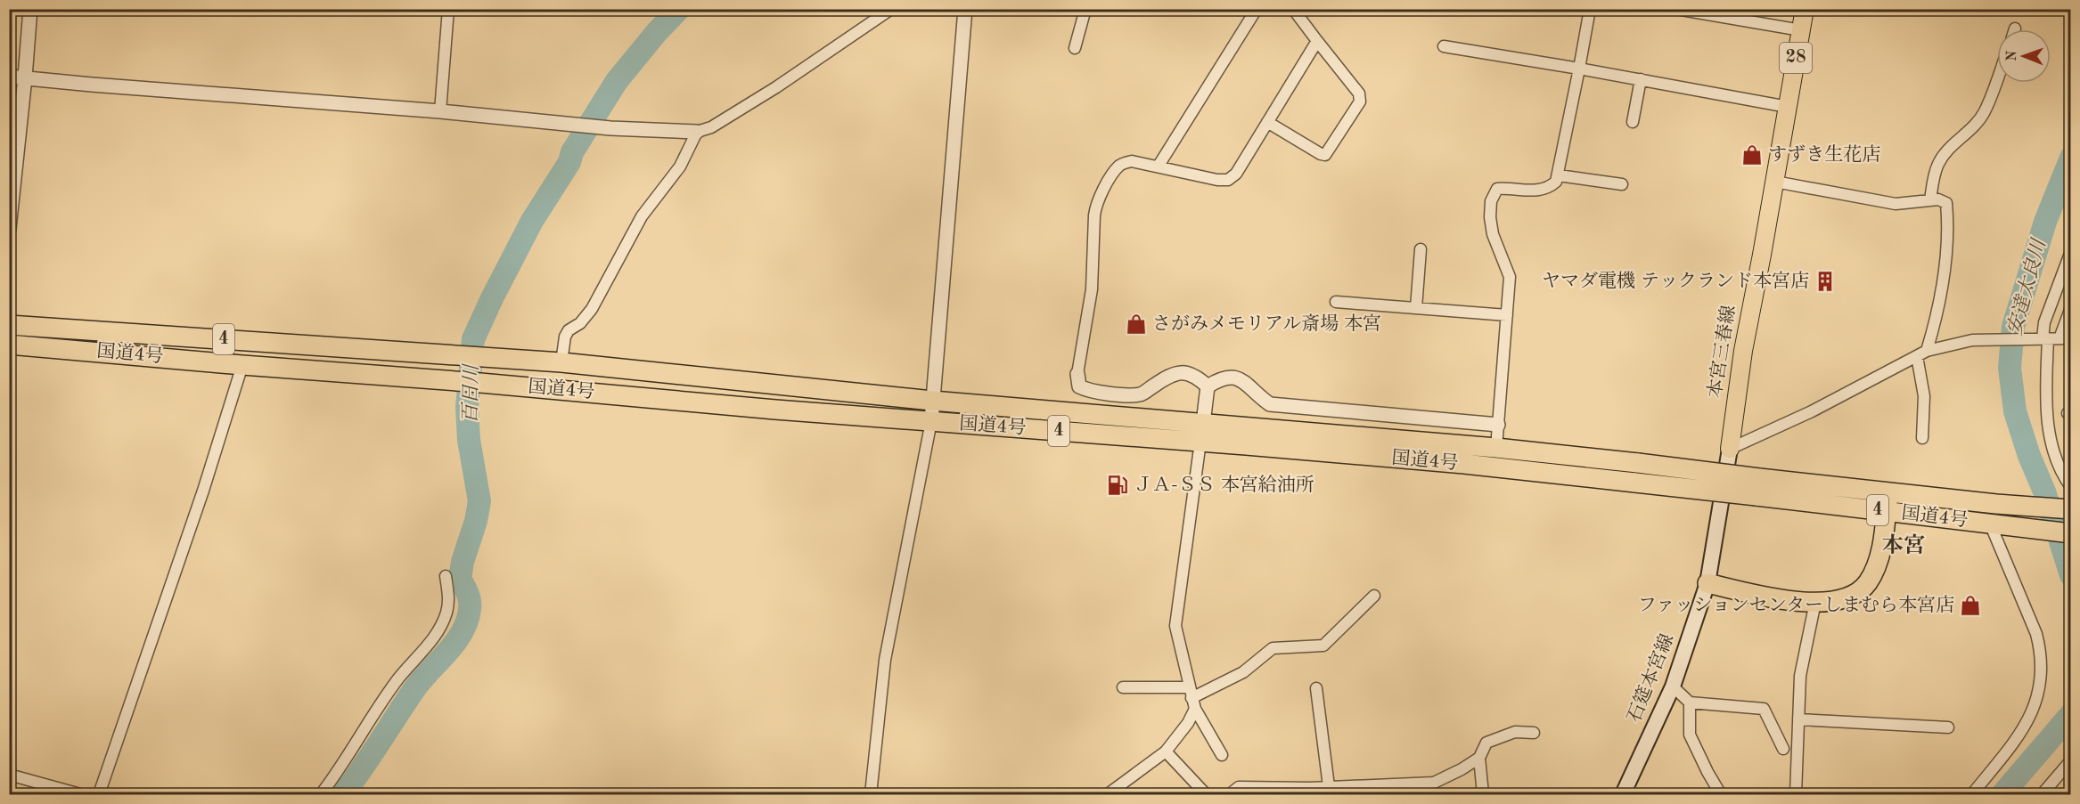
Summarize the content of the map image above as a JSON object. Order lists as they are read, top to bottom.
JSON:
{
  "streets": {
    "highway": ["4", "国道4号"],
    "main road": ["28", "本宮三春線", "石筵本宮線"]
  },
  "crossings": [
    ["本宮三春線", "石筵本宮線"]
  ],
  "districts": ["本宮"],
  "water": ["安達太良川", "百日川"],
  "places": {
    "shop": ["すずき生花店", "さがみメモリアル斎場 本宮", "ファッションセンターしまむら本宮店"],
    "building": ["ヤマダ電機 テックランド本宮店"],
    "fuel station": ["ＪＡ-ＳＳ 本宮給油所"]
  },
  "north": "left"
}
